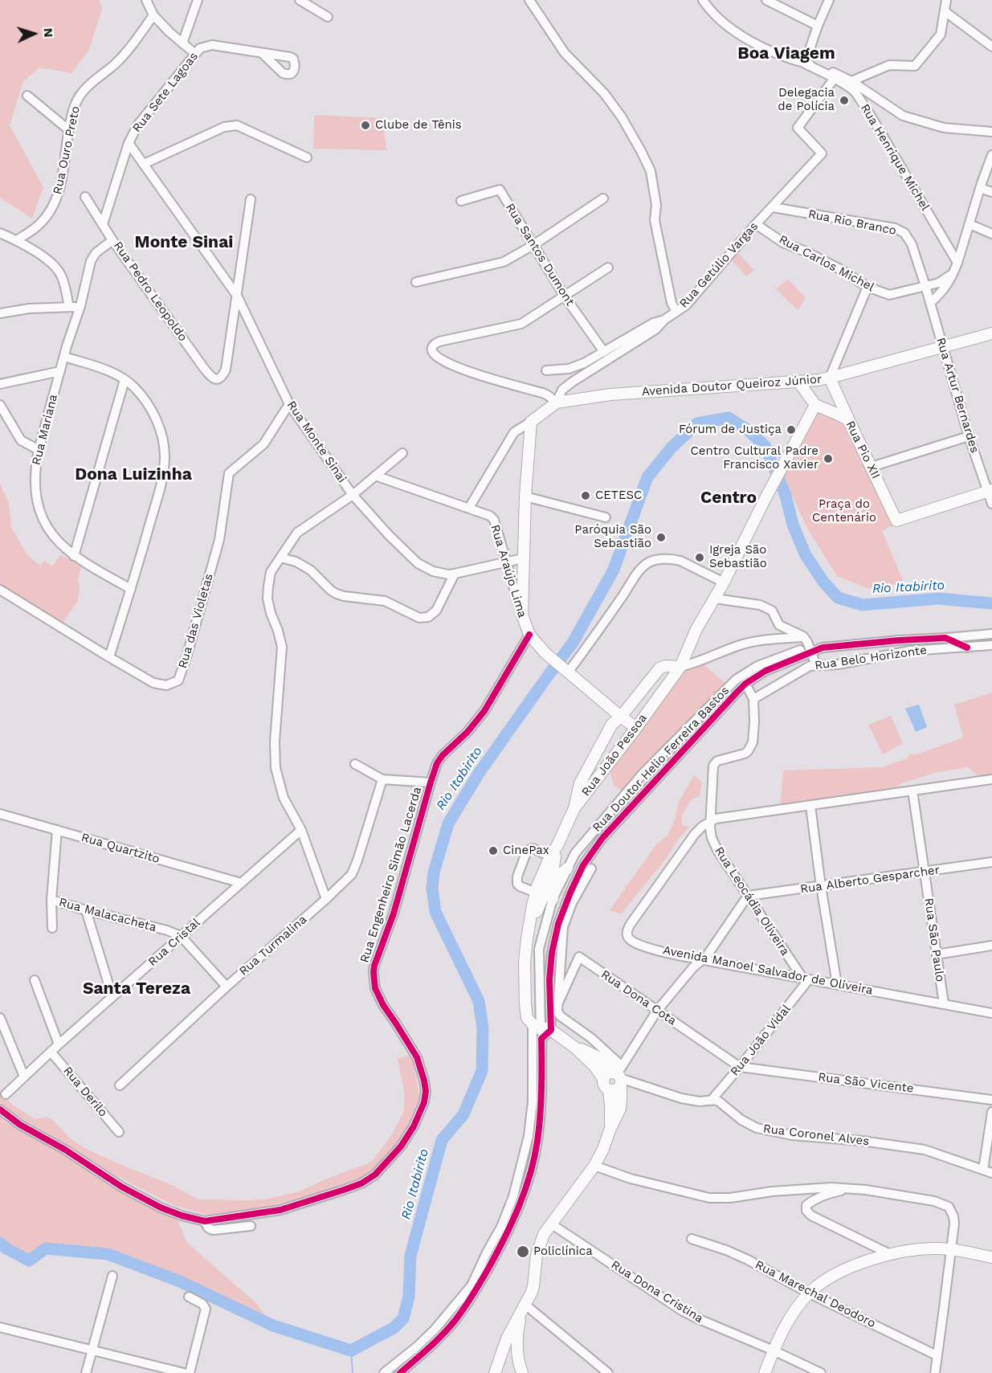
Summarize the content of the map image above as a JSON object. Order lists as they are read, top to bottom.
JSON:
{
  "streets": {
    "main road": [
      "Avenida Doutor Queiroz Júnior",
      "Rua Pio XII",
      "Rua Araújo Lima",
      "Rua João Pessoa"
    ],
    "street": [
      "Rua Sete Lagoas",
      "Rua Ouro Preto",
      "Rua Henrique Michel",
      "Rua Rio Branco",
      "Rua Santos Dumont",
      "Rua Carlos Michel",
      "Rua Getúlio Vargas",
      "Rua Pedro Leopoldo",
      "Rua Artur Bernardes",
      "Rua Mariana",
      "Rua Monte Sinai",
      "Rua das Violetas",
      "Rua Belo Horizonte",
      "Rua Doutor Helio Ferreira Bastos",
      "Rua Quartzito",
      "Rua Engenheiro Simão Lacerda",
      "Rua Alberto Gesparcher",
      "Rua Leocádia Oliveira",
      "Rua Malacacheta",
      "Rua São Paulo",
      "Rua Cristal",
      "Rua Turmalina",
      "Avenida Manoel Salvador de Oliveira",
      "Rua Dona Cota",
      "Rua João Vidal",
      "Rua São Vicente",
      "Rua Derilo",
      "Rua Coronel Alves",
      "Rua Dona Cristina",
      "Rua Marechal Deodoro"
    ]
  },
  "crossings": [
    ["Rua Sete Lagoas", "Rua Pedro Leopoldo"],
    ["Rua Sete Lagoas", "Rua Monte Sinai"],
    ["Rua Henrique Michel", "Rua Getúlio Vargas"],
    ["Rua Rio Branco", "Rua Carlos Michel"],
    ["Rua Rio Branco", "Rua Getúlio Vargas"],
    ["Rua Rio Branco", "Rua Artur Bernardes"],
    ["Rua Carlos Michel", "Rua Getúlio Vargas"],
    ["Rua Carlos Michel", "Rua Artur Bernardes"],
    ["Rua Getúlio Vargas", "Avenida Doutor Queiroz Júnior"],
    ["Rua Pedro Leopoldo", "Rua Mariana"],
    ["Rua Pedro Leopoldo", "Rua Monte Sinai"],
    ["Avenida Doutor Queiroz Júnior", "Rua Artur Bernardes"],
    ["Avenida Doutor Queiroz Júnior", "Rua Pio XII"],
    ["Rua Artur Bernardes", "Rua Pio XII"],
    ["Rua Monte Sinai", "Rua Araújo Lima"],
    ["Rua Monte Sinai", "Rua das Violetas"],
    ["Rua Araújo Lima", "Rua João Pessoa"],
    ["Rua Araújo Lima", "Rua Engenheiro Simão Lacerda"],
    ["Rua Belo Horizonte", "Rua Doutor Helio Ferreira Bastos"],
    ["Rua Quartzito", "Rua Cristal"],
    ["Rua Alberto Gesparcher", "Rua Leocádia Oliveira"],
    ["Rua Alberto Gesparcher", "Rua São Paulo"],
    ["Rua Leocádia Oliveira", "Avenida Manoel Salvador de Oliveira"],
    ["Rua Leocádia Oliveira", "Rua João Vidal"],
    ["Rua Malacacheta", "Rua Cristal"],
    ["Rua Malacacheta", "Rua Turmalina"],
    ["Rua São Paulo", "Avenida Manoel Salvador de Oliveira"],
    ["Rua Cristal", "Rua Derilo"],
    ["Avenida Manoel Salvador de Oliveira", "Rua João Vidal"],
    ["Rua Dona Cota", "Rua João Vidal"],
    ["Rua Dona Cota", "Rua São Vicente"],
    ["Rua João Vidal", "Rua São Vicente"],
    ["Rua João Vidal", "Rua Coronel Alves"]
  ],
  "districts": [
    "Boa Viagem",
    "Monte Sinai",
    "Dona Luizinha",
    "Centro",
    "Santa Tereza"
  ],
  "water": ["Rio Itabirito"],
  "parks": ["Praça do Centenário"],
  "places": [
    "Delegacia de Polícia",
    "Clube de Tênis",
    "Fórum de Justiça",
    "Centro Cultural Padre Francisco Xavier",
    "CETESC",
    "Paróquia São Sebastião",
    "Igreja São Sebastião",
    "CinePax",
    "Policlínica"
  ],
  "north": "right"
}
